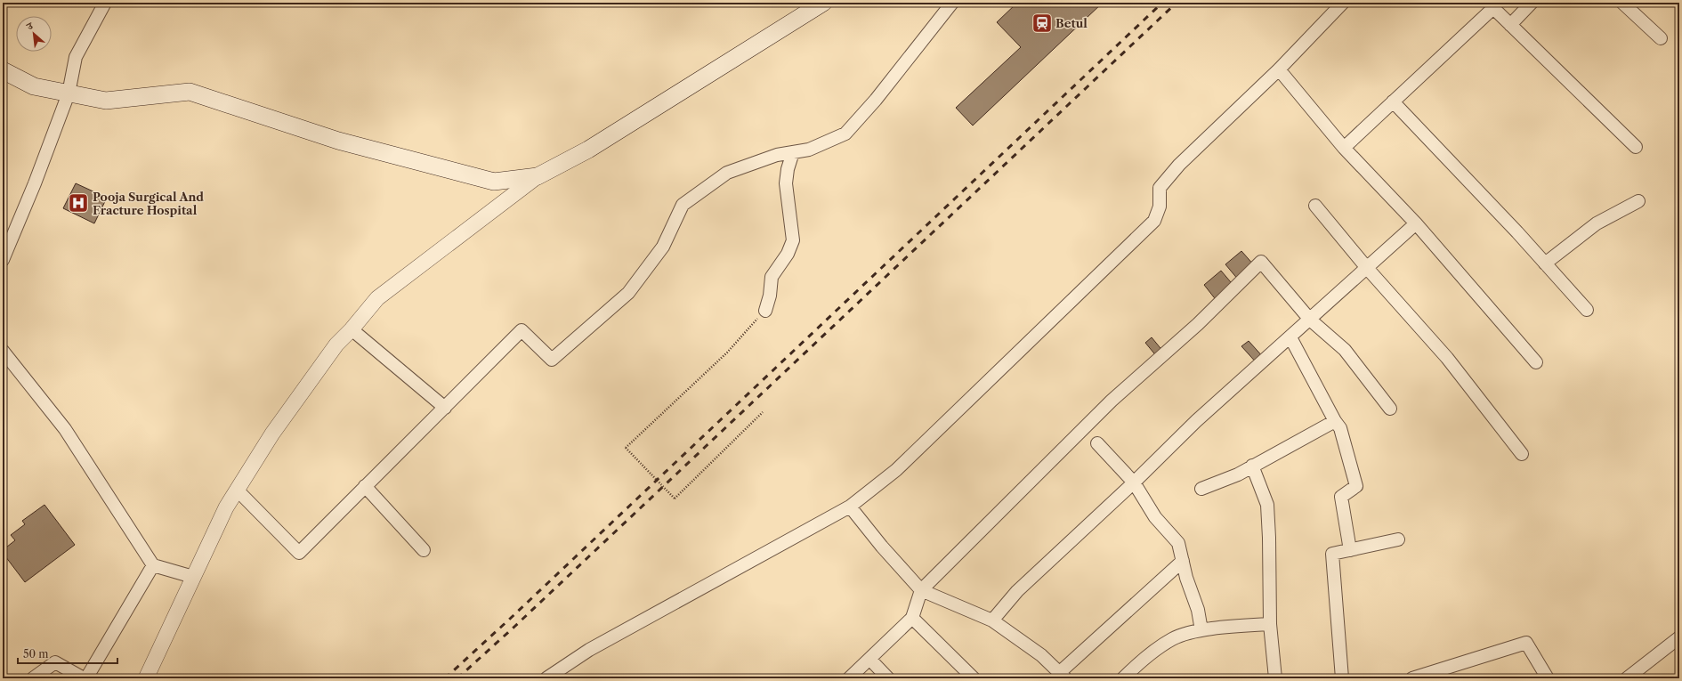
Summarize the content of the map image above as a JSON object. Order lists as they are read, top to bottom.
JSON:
{
  "places": {
    "station": ["Betul"],
    "hospital": ["Pooja Surgical And Fracture Hospital"]
  },
  "scale_bar": "50 m",
  "north": "top left"
}
